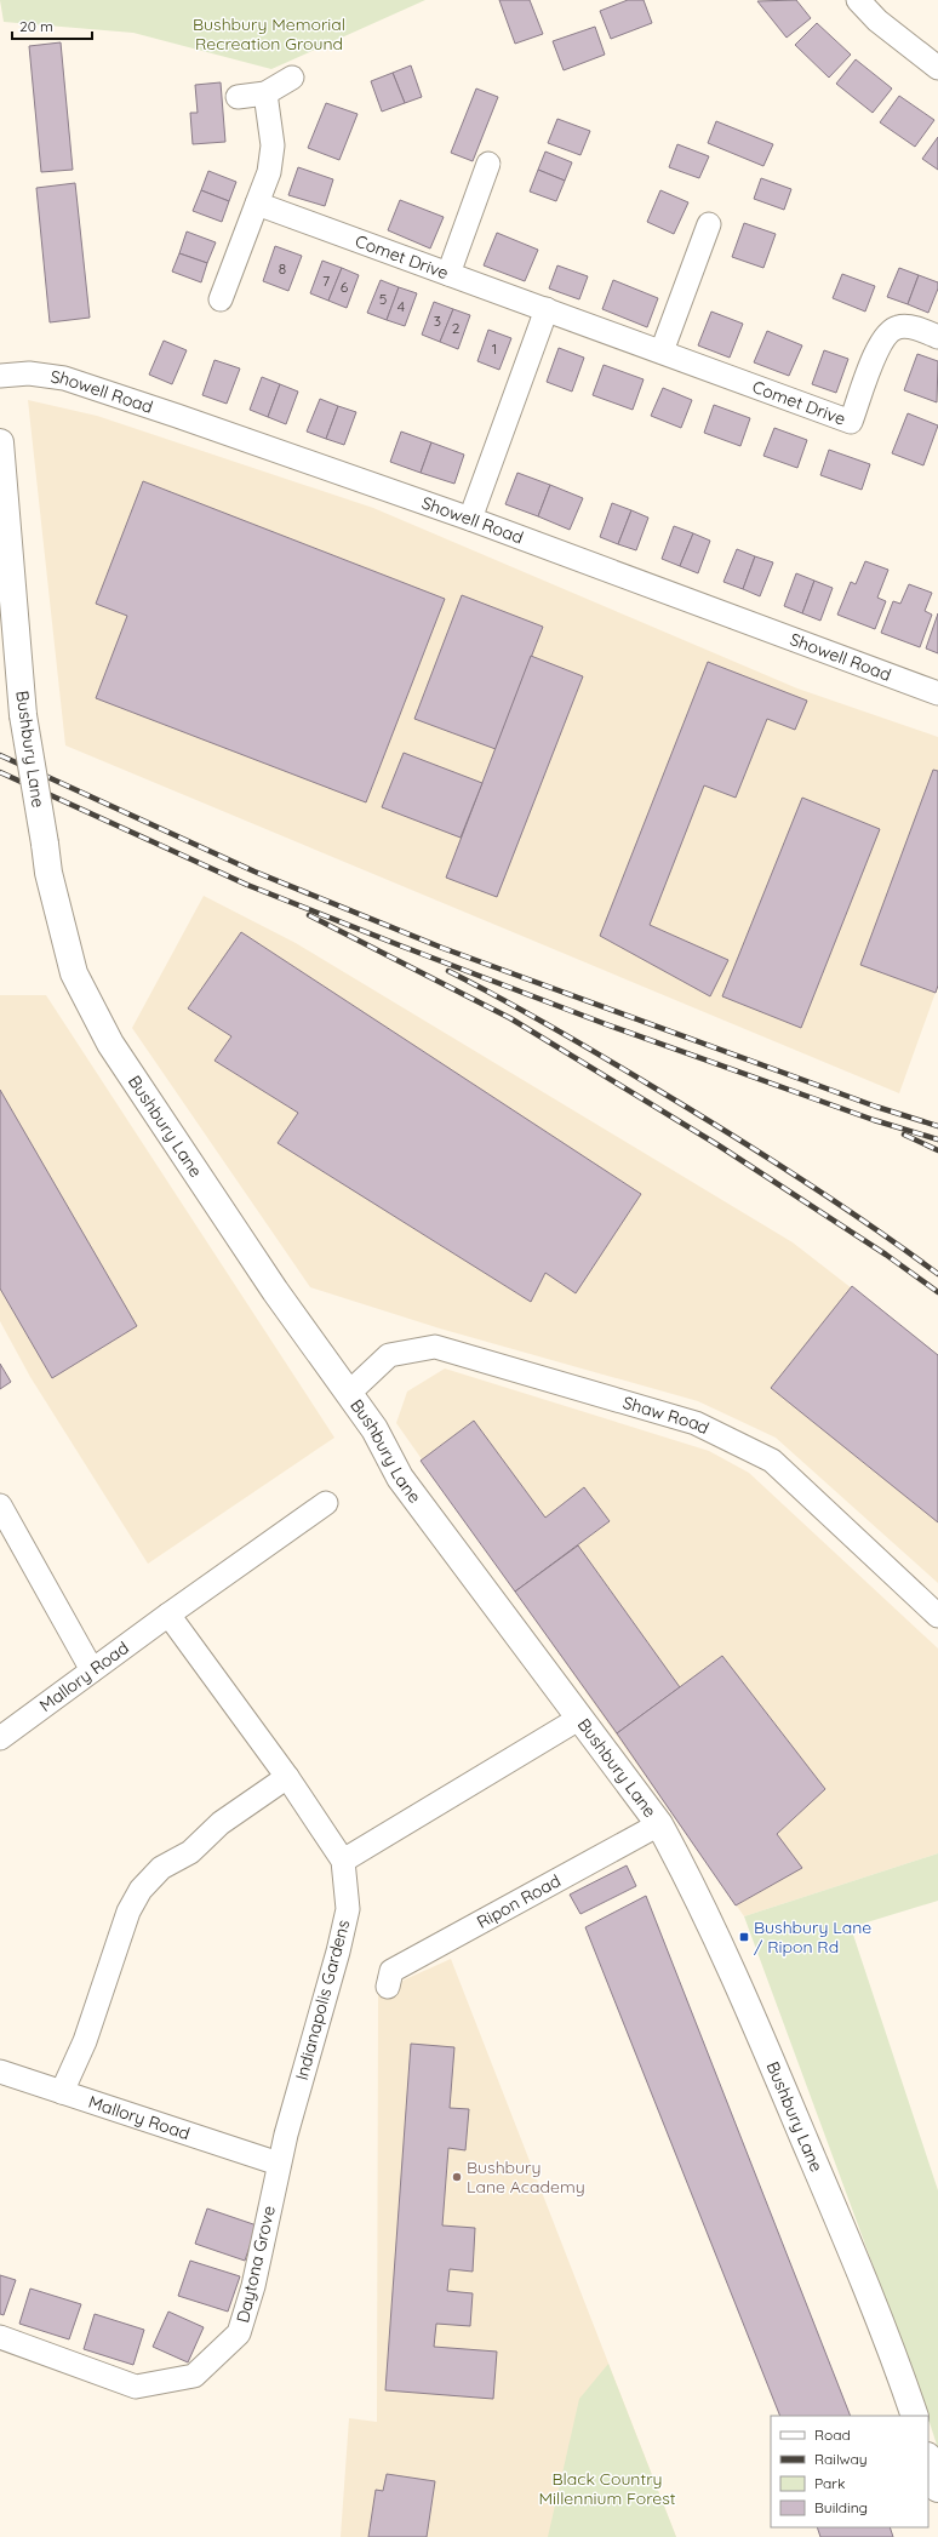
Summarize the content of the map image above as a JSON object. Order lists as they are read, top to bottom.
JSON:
{
  "streets": {
    "street": [
      "Comet Drive",
      "Showell Road",
      "Bushbury Lane",
      "Shaw Road",
      "Mallory Road",
      "Ripon Road",
      "Indianapolis Gardens",
      "Daytona Grove"
    ]
  },
  "crossings": [
    ["Bushbury Lane", "Shaw Road"],
    ["Bushbury Lane", "Ripon Road"],
    ["Mallory Road", "Indianapolis Gardens"],
    ["Indianapolis Gardens", "Daytona Grove"]
  ],
  "parks": ["Bushbury Memorial Recreation Ground", "Black Country Millennium Forest"],
  "places": {
    "transit": ["Bushbury Lane / Ripon Rd"],
    "other": ["Bushbury Lane Academy"]
  },
  "house_numbers": [
    "8",
    "7",
    "6",
    "5",
    "4",
    "3",
    "2",
    "1"
  ],
  "legend": [
    "Road",
    "Railway",
    "Park",
    "Building"
  ],
  "scale_bar": "20 m"
}
